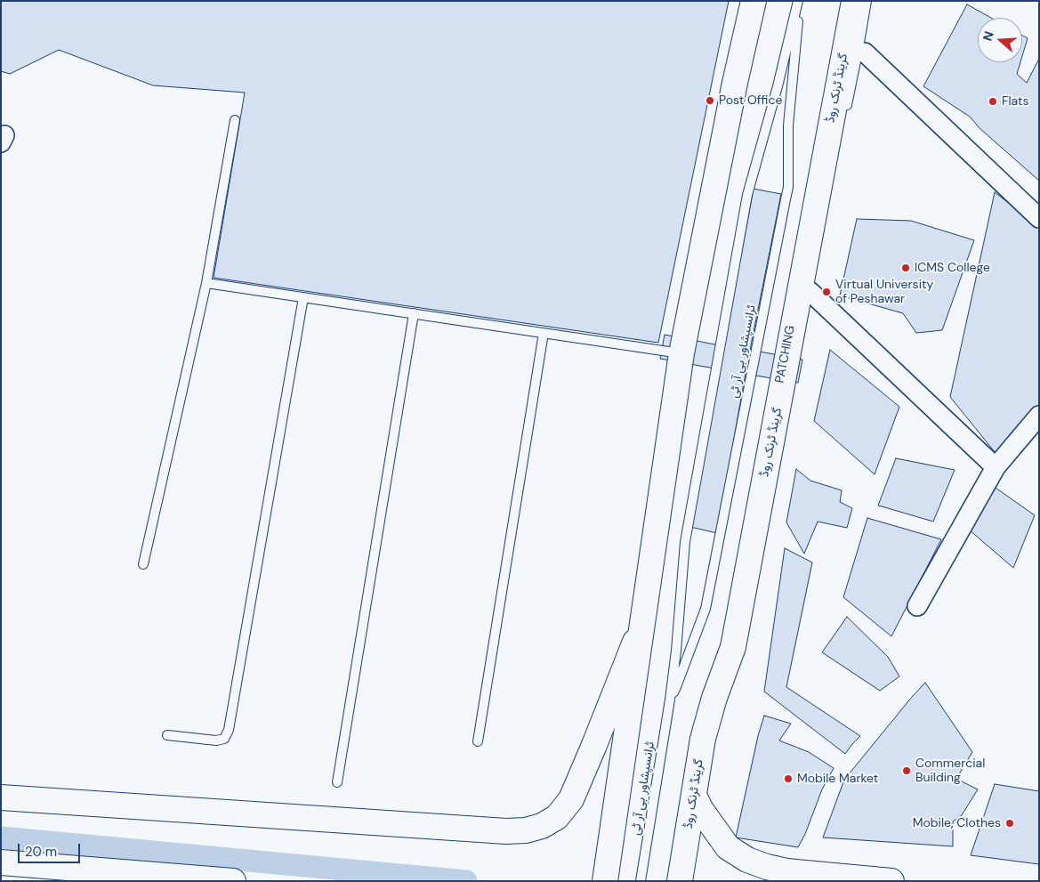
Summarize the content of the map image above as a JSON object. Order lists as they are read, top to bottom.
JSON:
{
  "streets": {
    "main road": ["گرینڈ ٹرنک روڈ"],
    "lane": ["ٹرانسپشاور بی آر ٹی"]
  },
  "places": [
    "Post Office",
    "Flats",
    "ICMS College",
    "Virtual University of Peshawar",
    "Commercial Building",
    "Mobile Market",
    "Mobile, Clothes"
  ],
  "scale_bar": "20 m",
  "north": "left"
}
